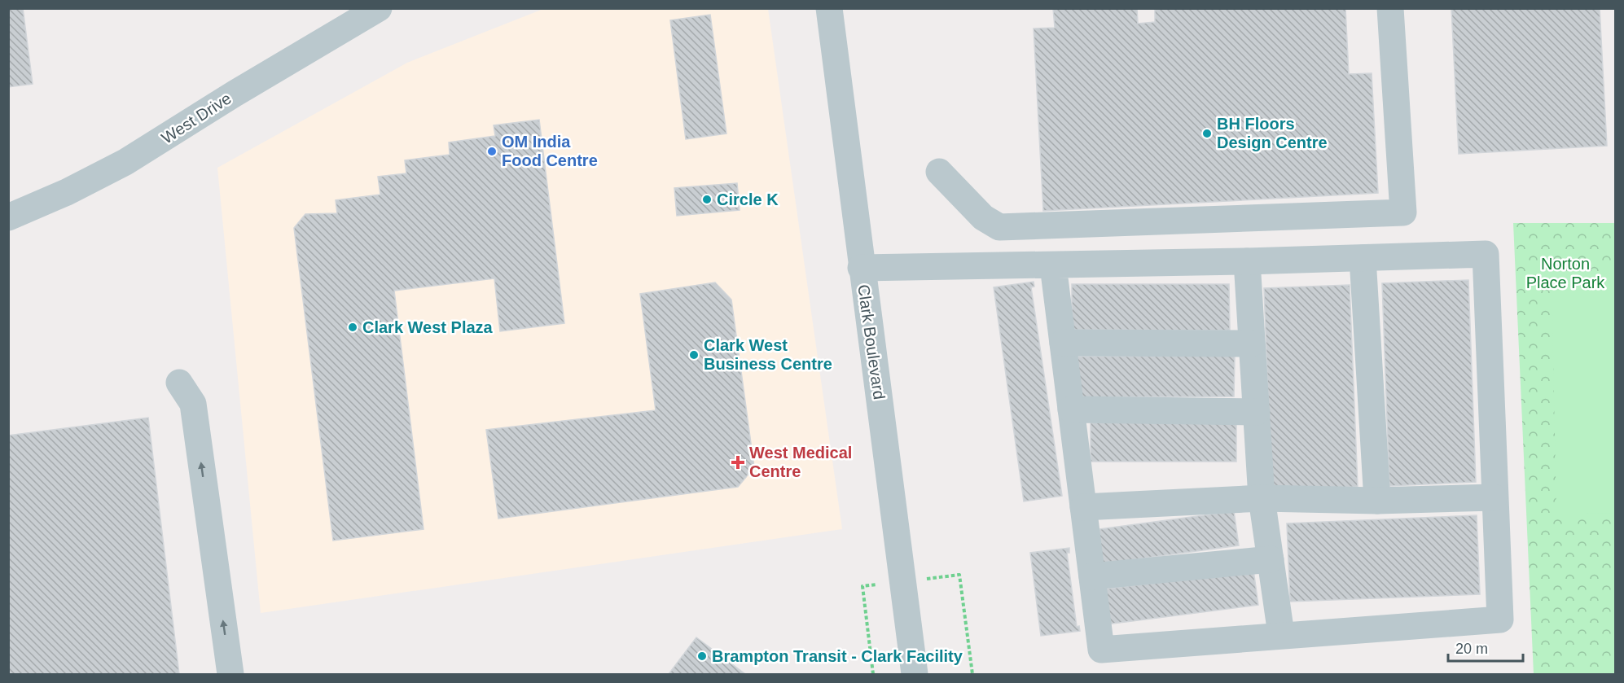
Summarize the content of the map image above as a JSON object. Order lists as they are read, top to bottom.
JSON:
{
  "streets": {
    "street": ["West Drive", "Clark Boulevard"]
  },
  "parks": ["Norton Place Park"],
  "places": {
    "other": [
      "BH Floors Design Centre",
      "OM India Food Centre",
      "Circle K",
      "Clark West Plaza",
      "Clark West Business Centre",
      "Brampton Transit - Clark Facility"
    ],
    "health": ["West Medical Centre"]
  },
  "scale_bar": "20 m"
}
